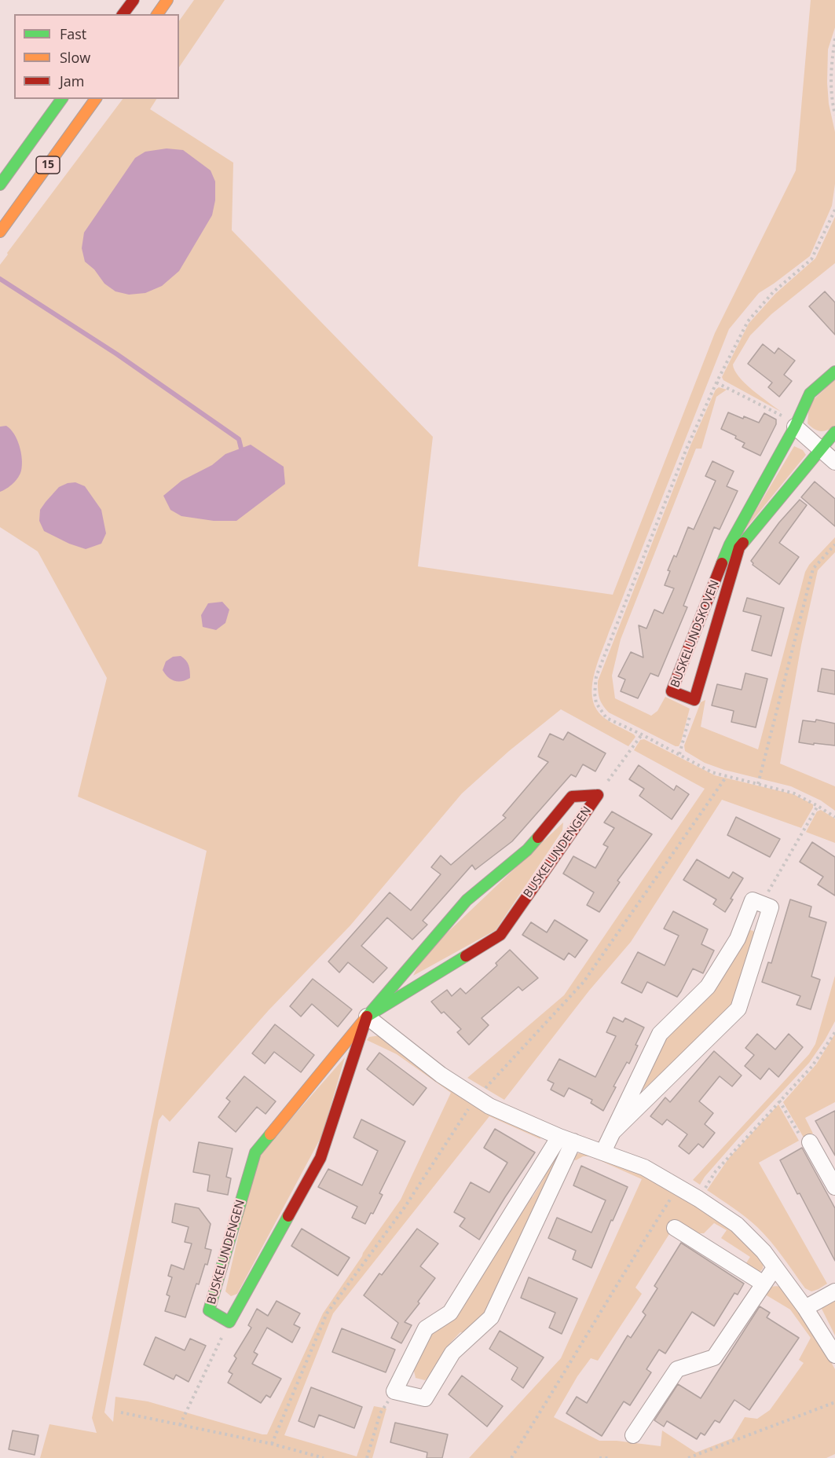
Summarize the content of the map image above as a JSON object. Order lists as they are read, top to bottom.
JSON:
{
  "streets": {
    "main road": ["15", "BUSKELUNDSKOVEN", "BUSKELUNDENGEN"]
  },
  "legend": ["Fast", "Slow", "Jam"]
}
